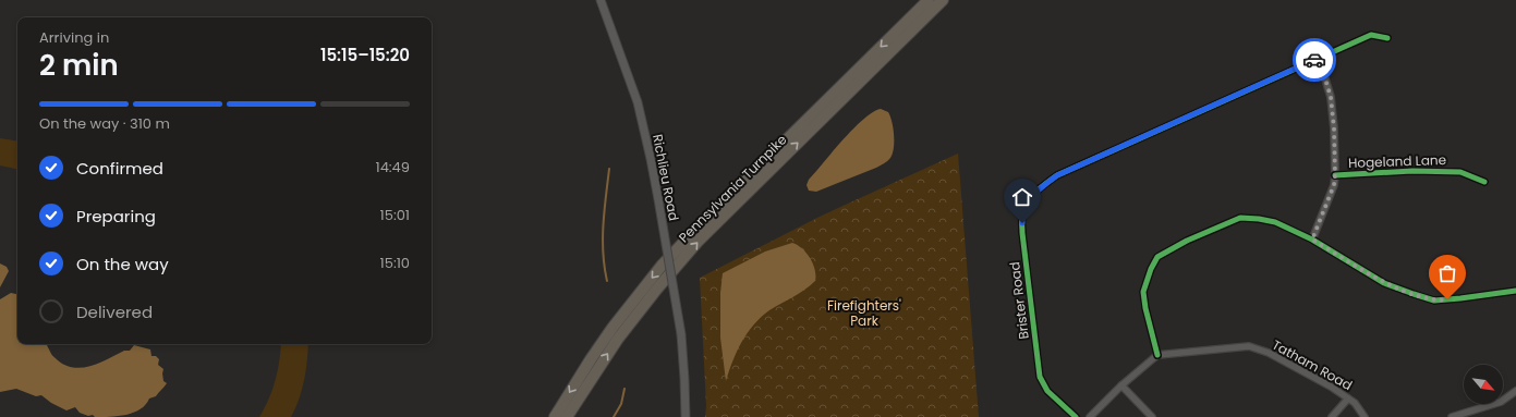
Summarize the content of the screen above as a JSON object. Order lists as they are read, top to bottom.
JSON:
{
  "streets": {
    "highway": ["Pennsylvania Turnpike"],
    "main road": ["Richlieu Road"],
    "street": ["Hogeland Lane", "Brister Road", "Tatham Road"]
  },
  "parks": ["Firefighters' Park"],
  "north": "bottom right",
  "page": {
    "heading": ["2 min", "Arriving in", "15:15–15:20"],
    "bar": "On the way · 310 m",
    "list": [
      ["Confirmed", "14:49"],
      ["Preparing", "15:01"],
      ["On the way", "15:10"],
      "Delivered"
    ]
  }
}
